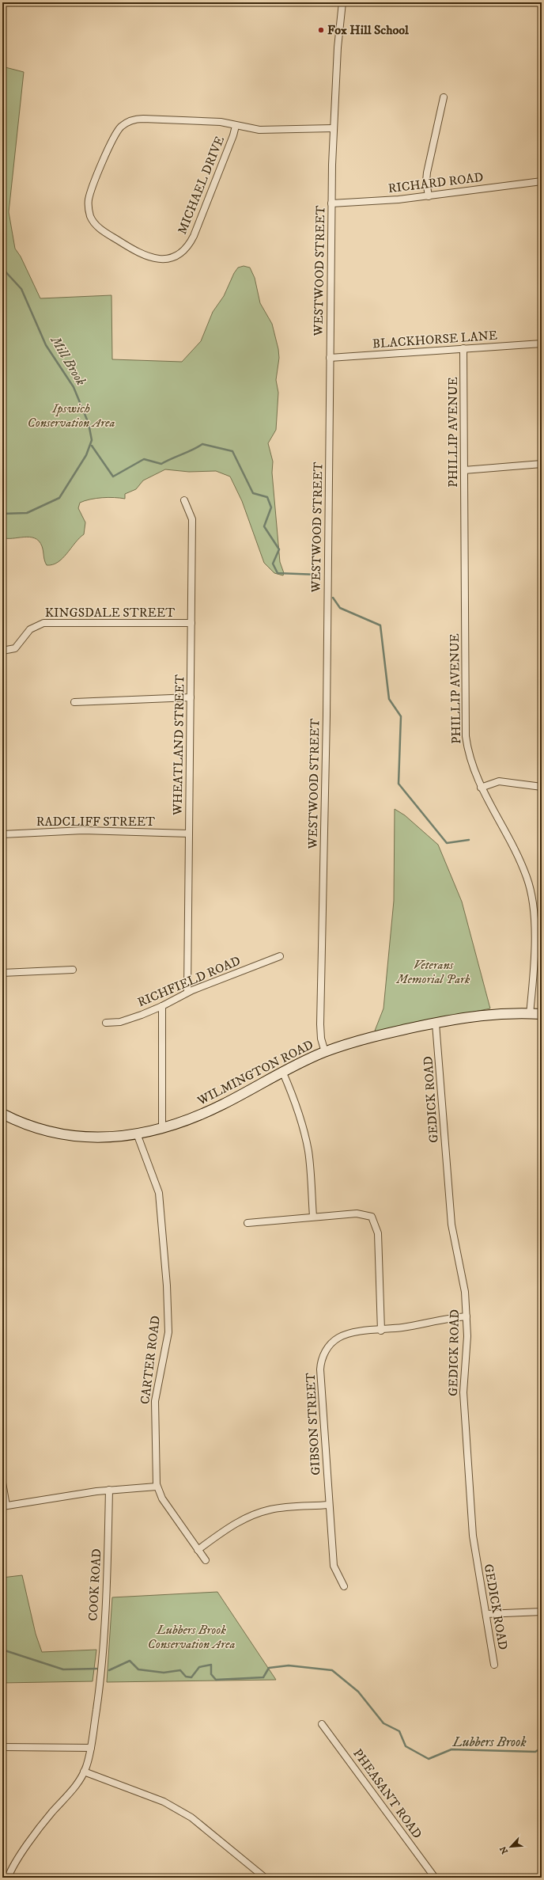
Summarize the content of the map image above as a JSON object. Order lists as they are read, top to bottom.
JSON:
{
  "streets": {
    "main road": ["WILMINGTON ROAD"],
    "street": [
      "RICHARD ROAD",
      "MICHAEL DRIVE",
      "WESTWOOD STREET",
      "BLACKHORSE LANE",
      "PHILLIP AVENUE",
      "KINGSDALE STREET",
      "WHEATLAND STREET",
      "RADCLIFF STREET",
      "RICHFIELD ROAD",
      "GEDICK ROAD",
      "CARTER ROAD",
      "GIBSON STREET",
      "COOK ROAD",
      "PHEASANT ROAD"
    ]
  },
  "crossings": [
    ["RICHARD ROAD", "WESTWOOD STREET"],
    ["MICHAEL DRIVE", "WESTWOOD STREET"],
    ["WESTWOOD STREET", "BLACKHORSE LANE"],
    ["WESTWOOD STREET", "WILMINGTON ROAD"],
    ["BLACKHORSE LANE", "PHILLIP AVENUE"],
    ["PHILLIP AVENUE", "WILMINGTON ROAD"],
    ["KINGSDALE STREET", "WHEATLAND STREET"],
    ["WHEATLAND STREET", "RADCLIFF STREET"],
    ["WHEATLAND STREET", "RICHFIELD ROAD"],
    ["WILMINGTON ROAD", "GEDICK ROAD"],
    ["WILMINGTON ROAD", "CARTER ROAD"],
    ["GEDICK ROAD", "GIBSON STREET"]
  ],
  "water": ["Mill Brook", "Lubbers Brook"],
  "parks": ["Ipswich Conservation Area", "Veterans Memorial Park", "Lubbers Brook Conservation Area"],
  "places": ["Fox Hill School"],
  "north": "bottom left"
}
